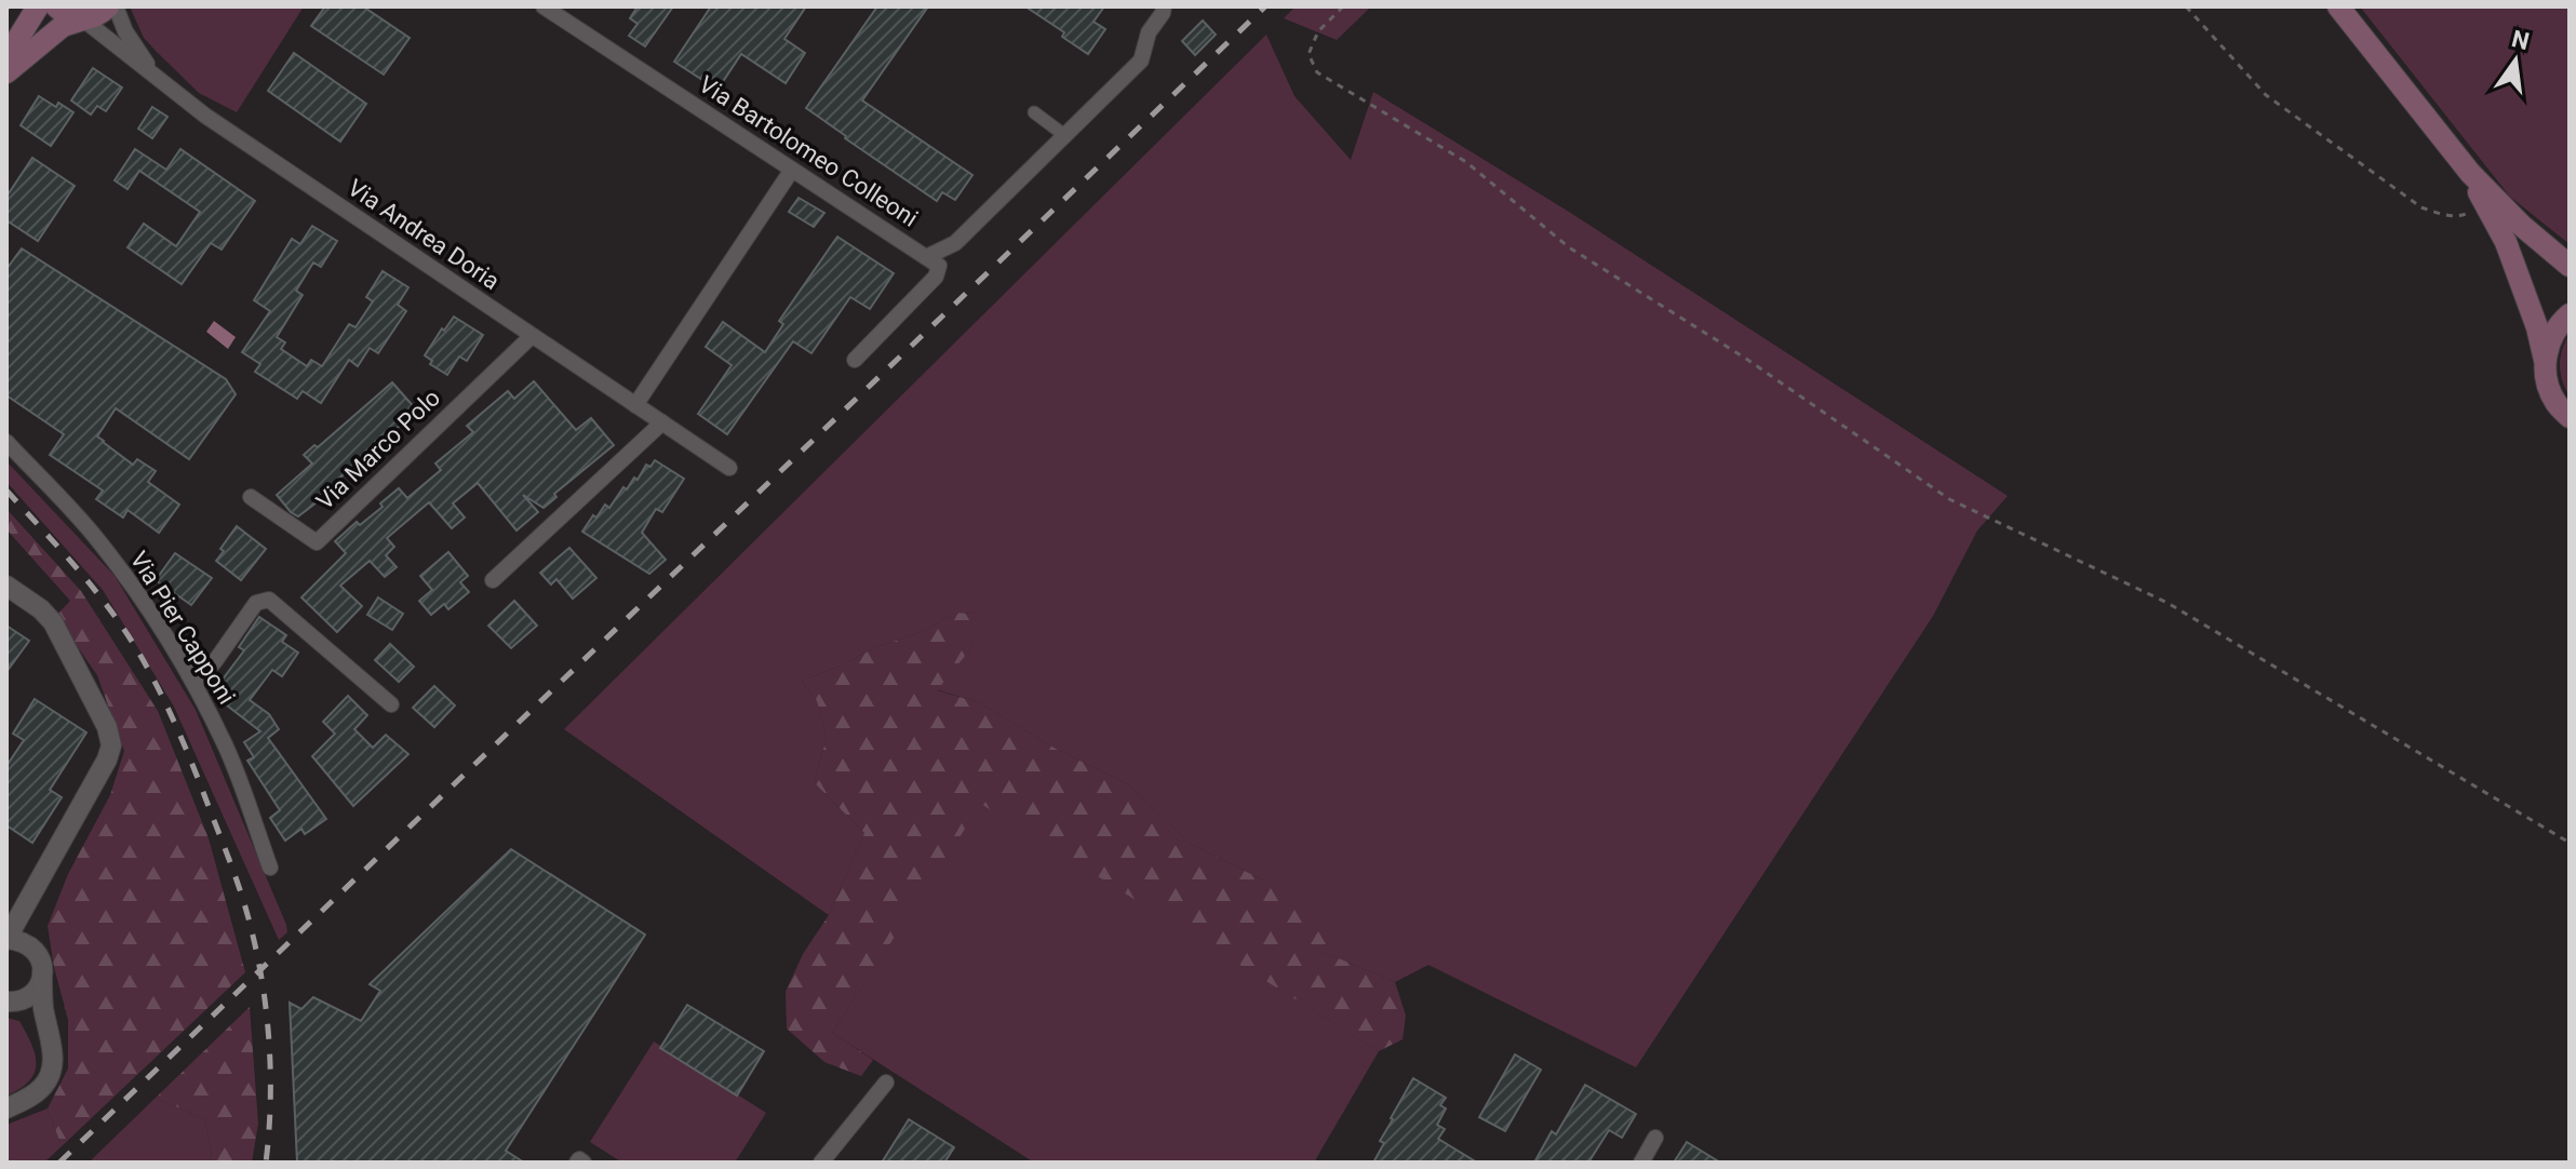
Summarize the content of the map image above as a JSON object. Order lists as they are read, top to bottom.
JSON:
{
  "streets": {
    "street": [
      "Via Bartolomeo Colleoni",
      "Via Andrea Doria",
      "Via Marco Polo",
      "Via Pier Capponi"
    ]
  },
  "crossings": [
    ["Via Andrea Doria", "Via Marco Polo"]
  ],
  "north": "top"
}
